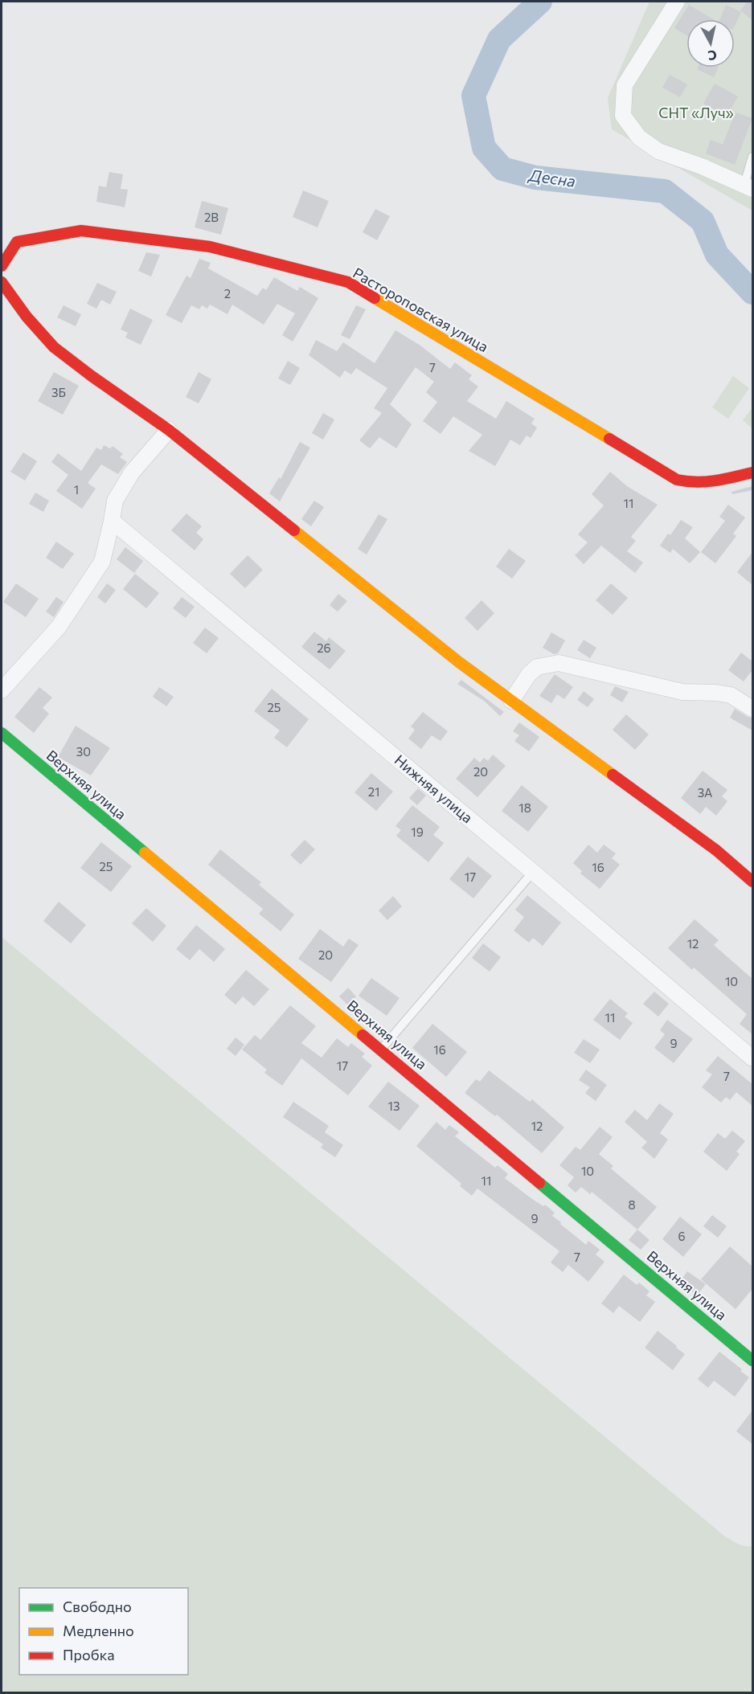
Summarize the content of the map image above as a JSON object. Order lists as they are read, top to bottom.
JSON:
{
  "streets": {
    "street": ["Растороповская улица", "Верхняя улица", "Нижняя улица"]
  },
  "water": ["Десна"],
  "parks": ["СНТ «Луч»"],
  "house_numbers": [
    "2В",
    "2",
    "7",
    "3Б",
    "1",
    "11",
    "26",
    "25",
    "30",
    "20",
    "21",
    "3А",
    "18",
    "19",
    "25",
    "16",
    "17",
    "12",
    "20",
    "10",
    "11",
    "9",
    "16",
    "17",
    "7",
    "13",
    "12",
    "10",
    "11",
    "8",
    "9",
    "6",
    "7"
  ],
  "legend": ["Свободно", "Медленно", "Пробка"],
  "north": "bottom"
}
